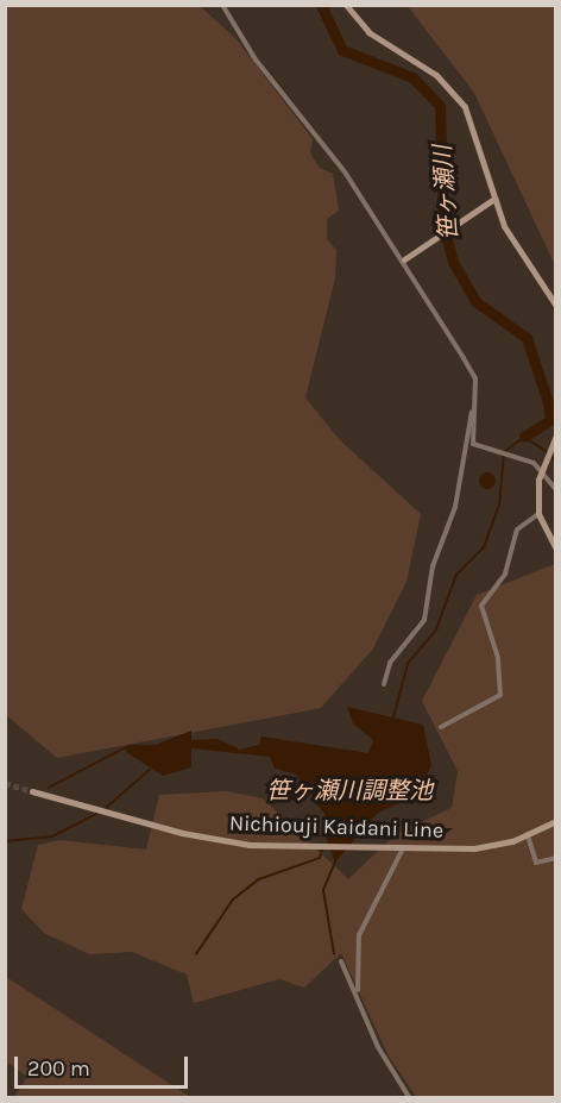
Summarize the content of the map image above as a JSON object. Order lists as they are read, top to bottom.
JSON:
{
  "streets": {
    "main road": ["Nichiouji Kaidani Line"]
  },
  "water": ["笹ヶ瀬川", "笹ヶ瀬川調整池"],
  "scale_bar": "200 m"
}
